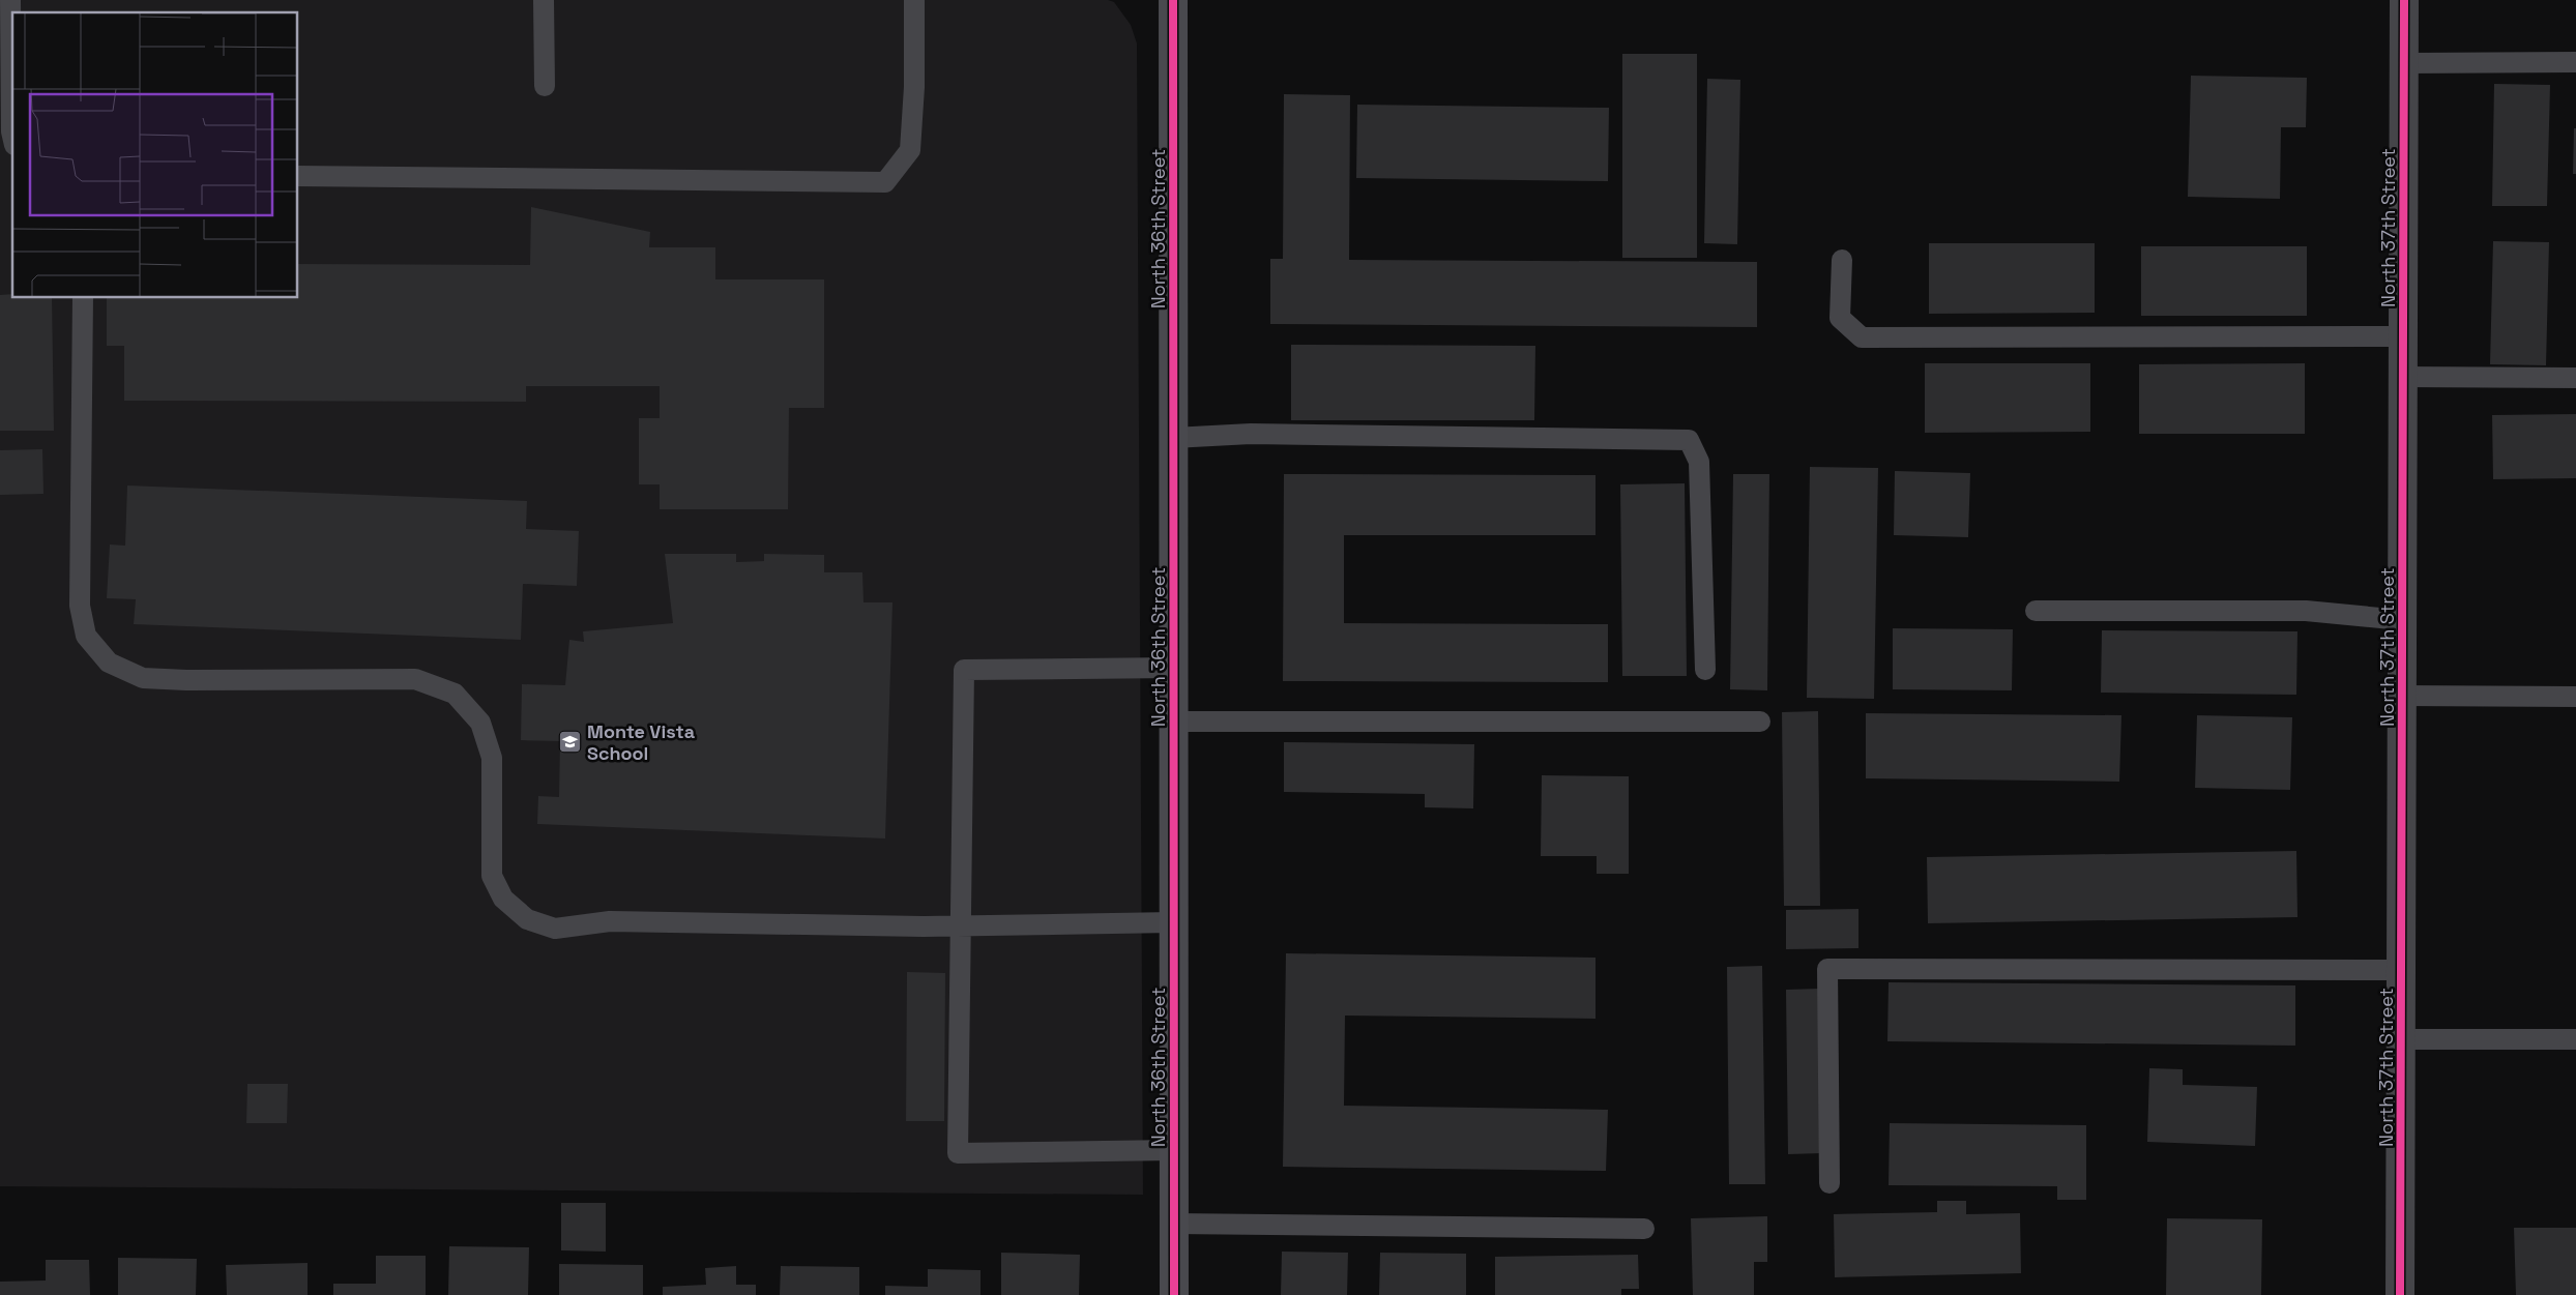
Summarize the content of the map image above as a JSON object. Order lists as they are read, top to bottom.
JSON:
{
  "streets": {
    "main road": ["North 36th Street"],
    "street": ["North 37th Street"]
  },
  "places": {
    "school or university": ["Monte Vista School"]
  }
}
